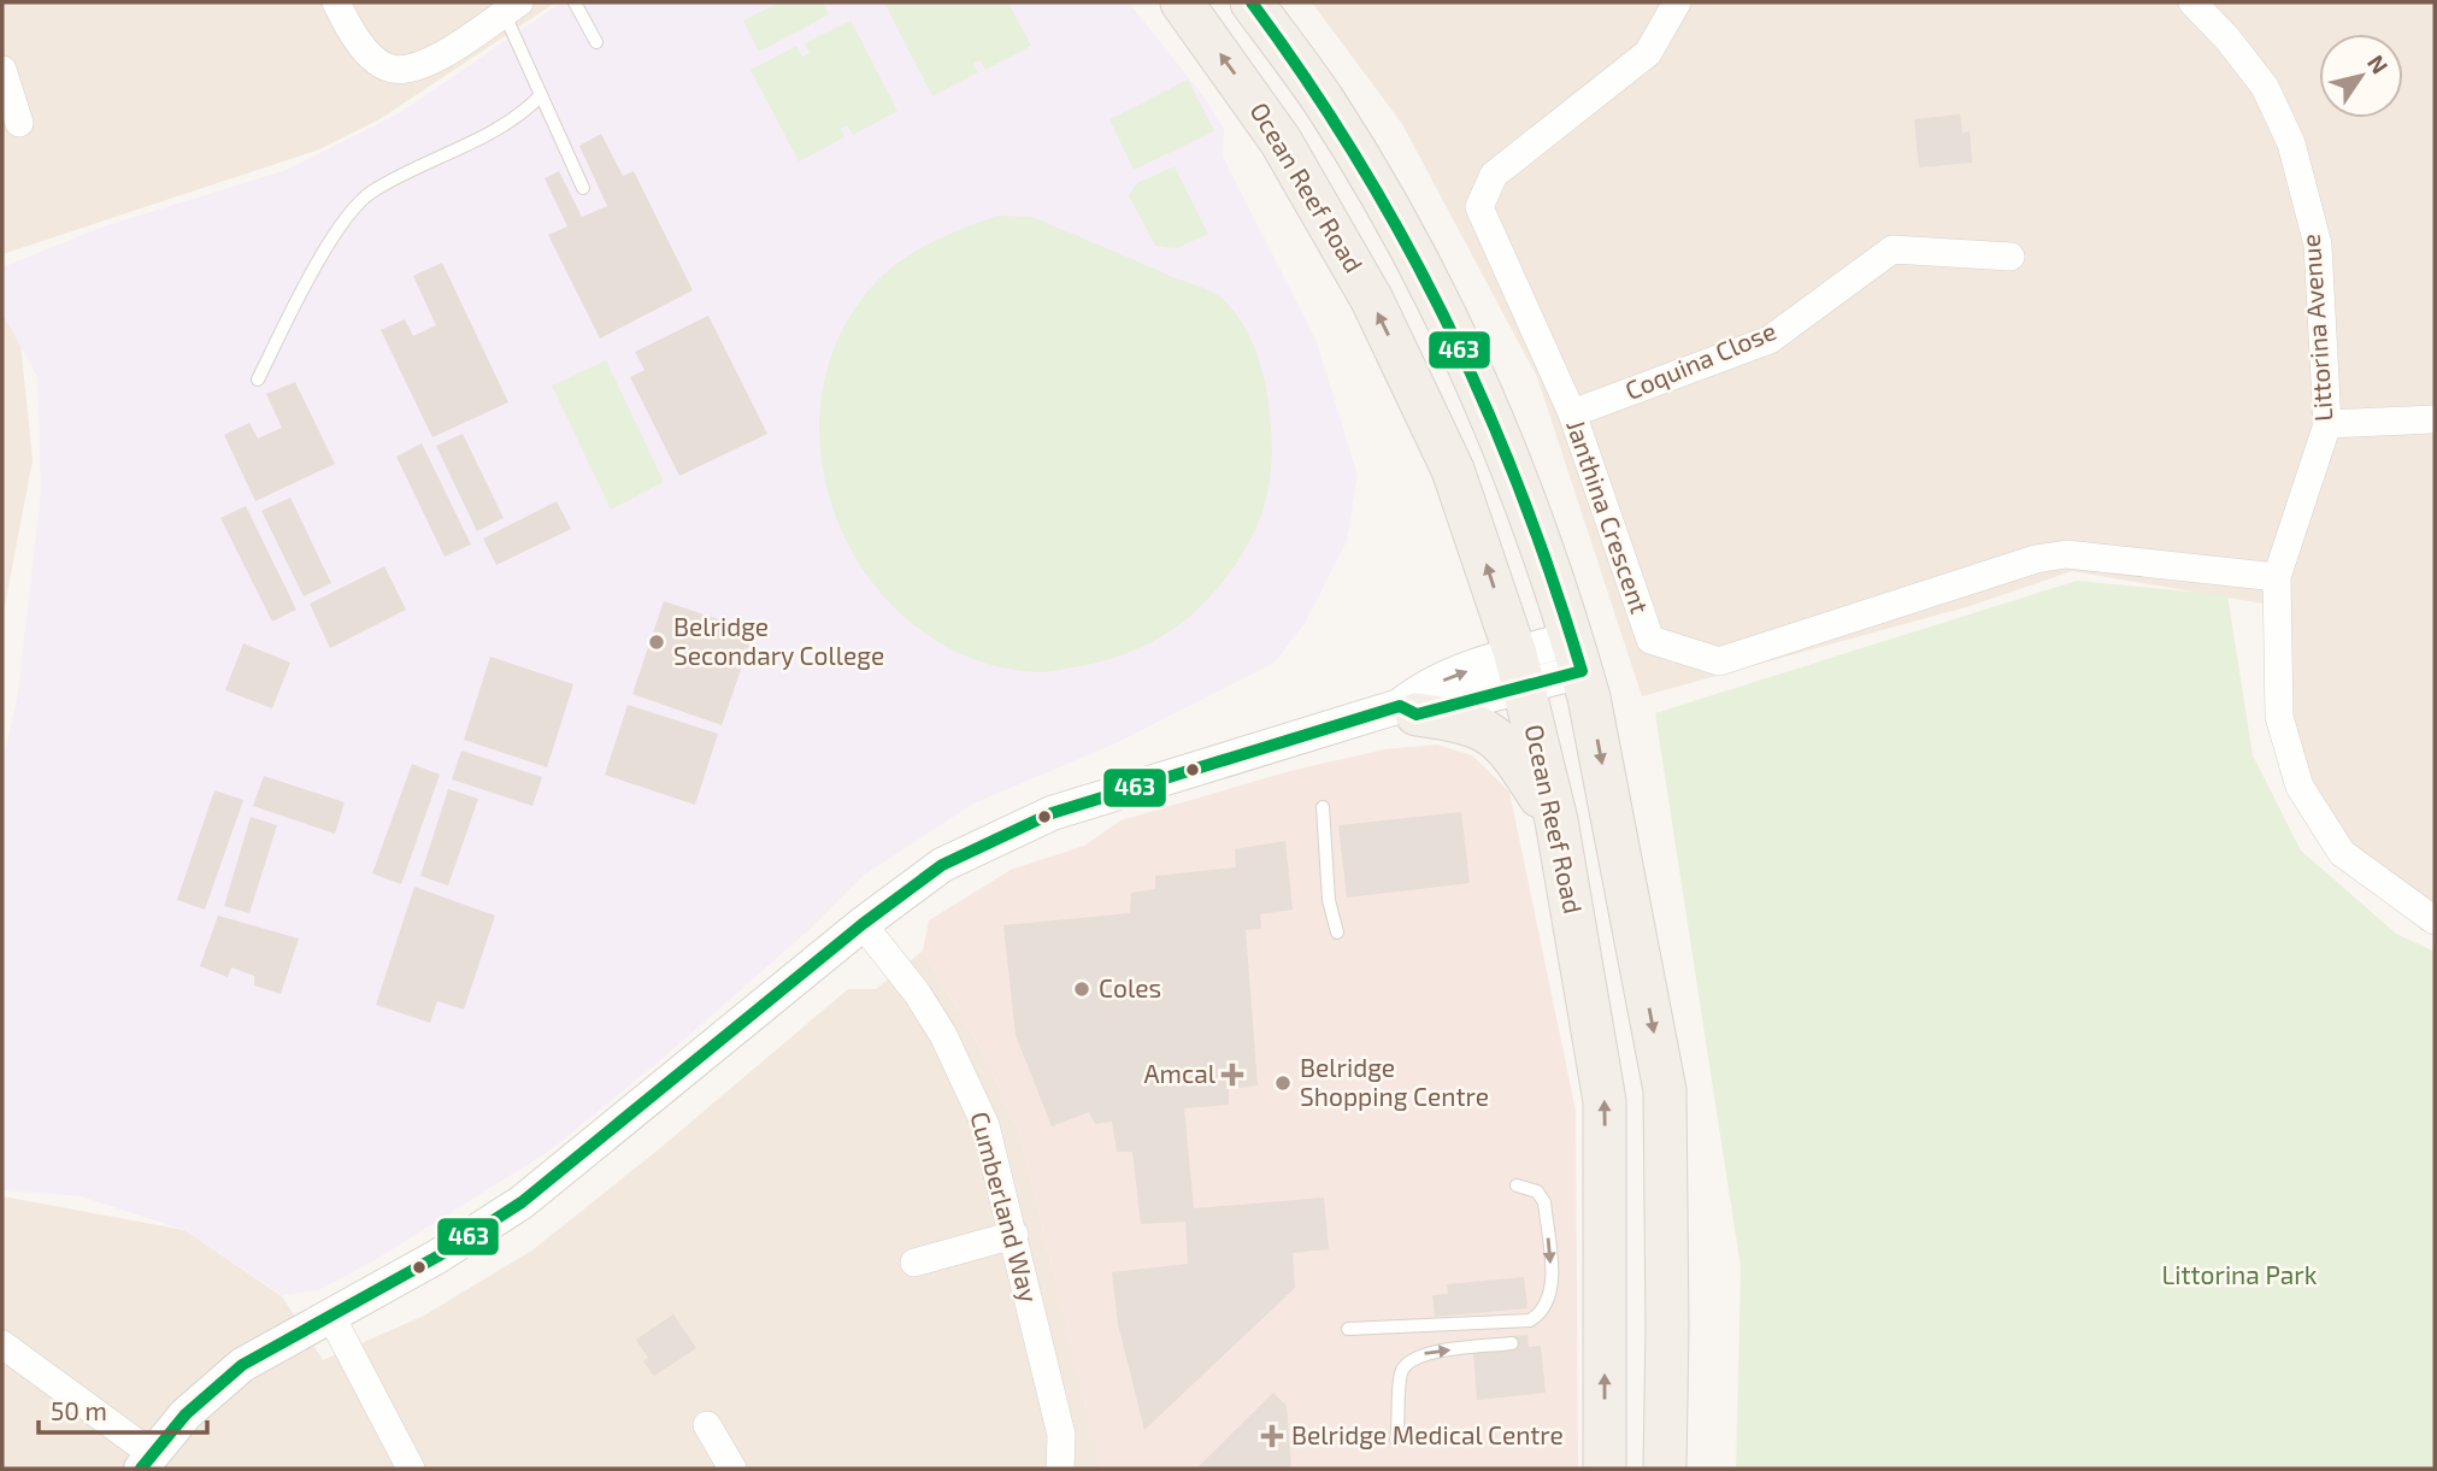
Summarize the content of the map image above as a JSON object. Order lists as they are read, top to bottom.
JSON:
{
  "streets": {
    "main road": ["Ocean Reef Road"],
    "street": [
      "Littorina Avenue",
      "Coquina Close",
      "Janthina Crescent",
      "Cumberland Way"
    ]
  },
  "crossings": [
    ["Littorina Avenue", "Janthina Crescent"],
    ["Coquina Close", "Janthina Crescent"]
  ],
  "parks": ["Littorina Park"],
  "places": {
    "other": ["Belridge Secondary College", "Coles", "Belridge Shopping Centre"],
    "health": ["Amcal", "Belridge Medical Centre"]
  },
  "lines": ["transit line 463"],
  "scale_bar": "50 m",
  "north": "top right"
}
